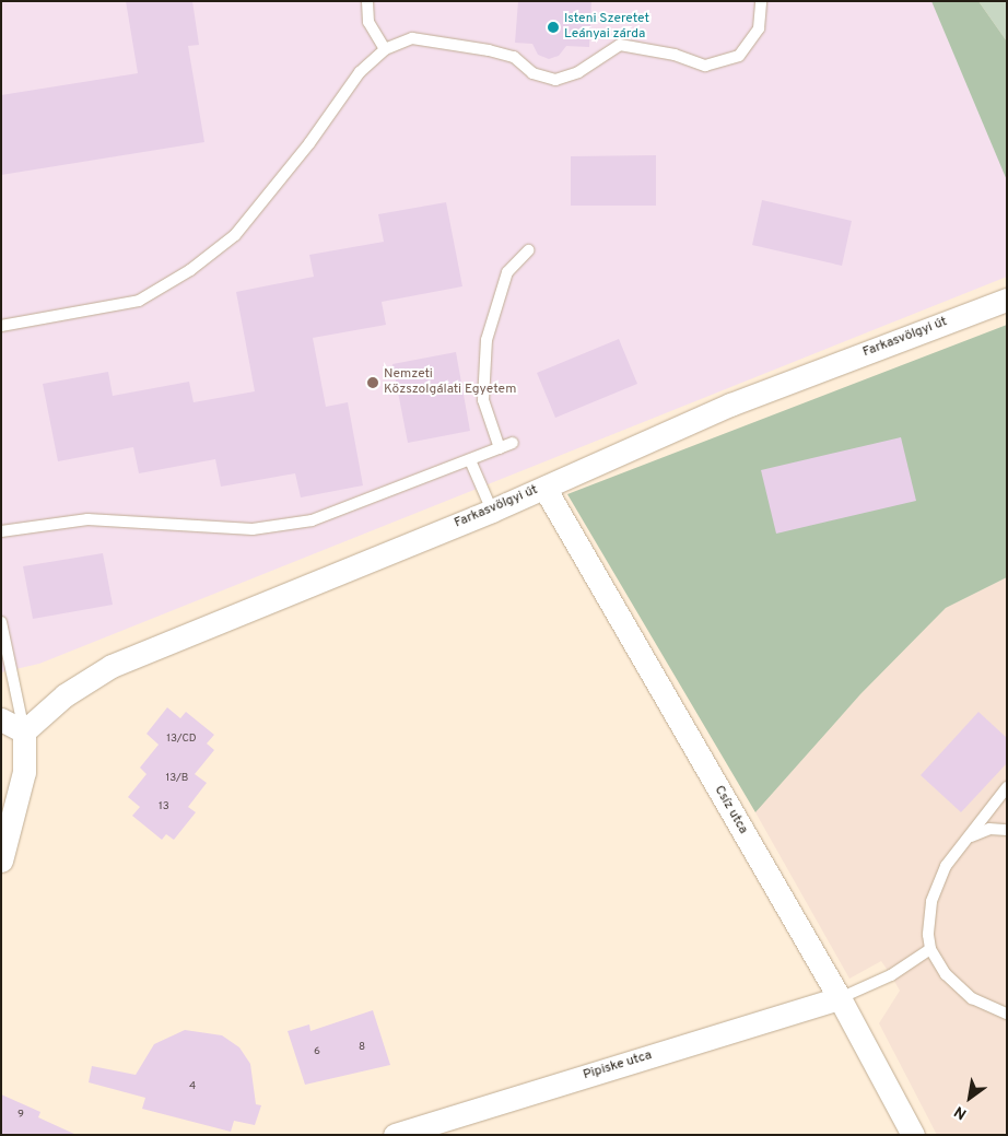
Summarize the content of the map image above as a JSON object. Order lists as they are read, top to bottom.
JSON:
{
  "streets": {
    "street": ["Farkasvölgyi út", "Csíz utca", "Pipiske utca"]
  },
  "crossings": [
    ["Farkasvölgyi út", "Csíz utca"],
    ["Csíz utca", "Pipiske utca"]
  ],
  "places": ["Isteni Szeretet Leányai zárda", "Nemzeti Közszolgálati Egyetem"],
  "house_numbers": [
    "13/CD",
    "13/B",
    "13",
    "8",
    "6",
    "4",
    "9"
  ],
  "north": "bottom left"
}
